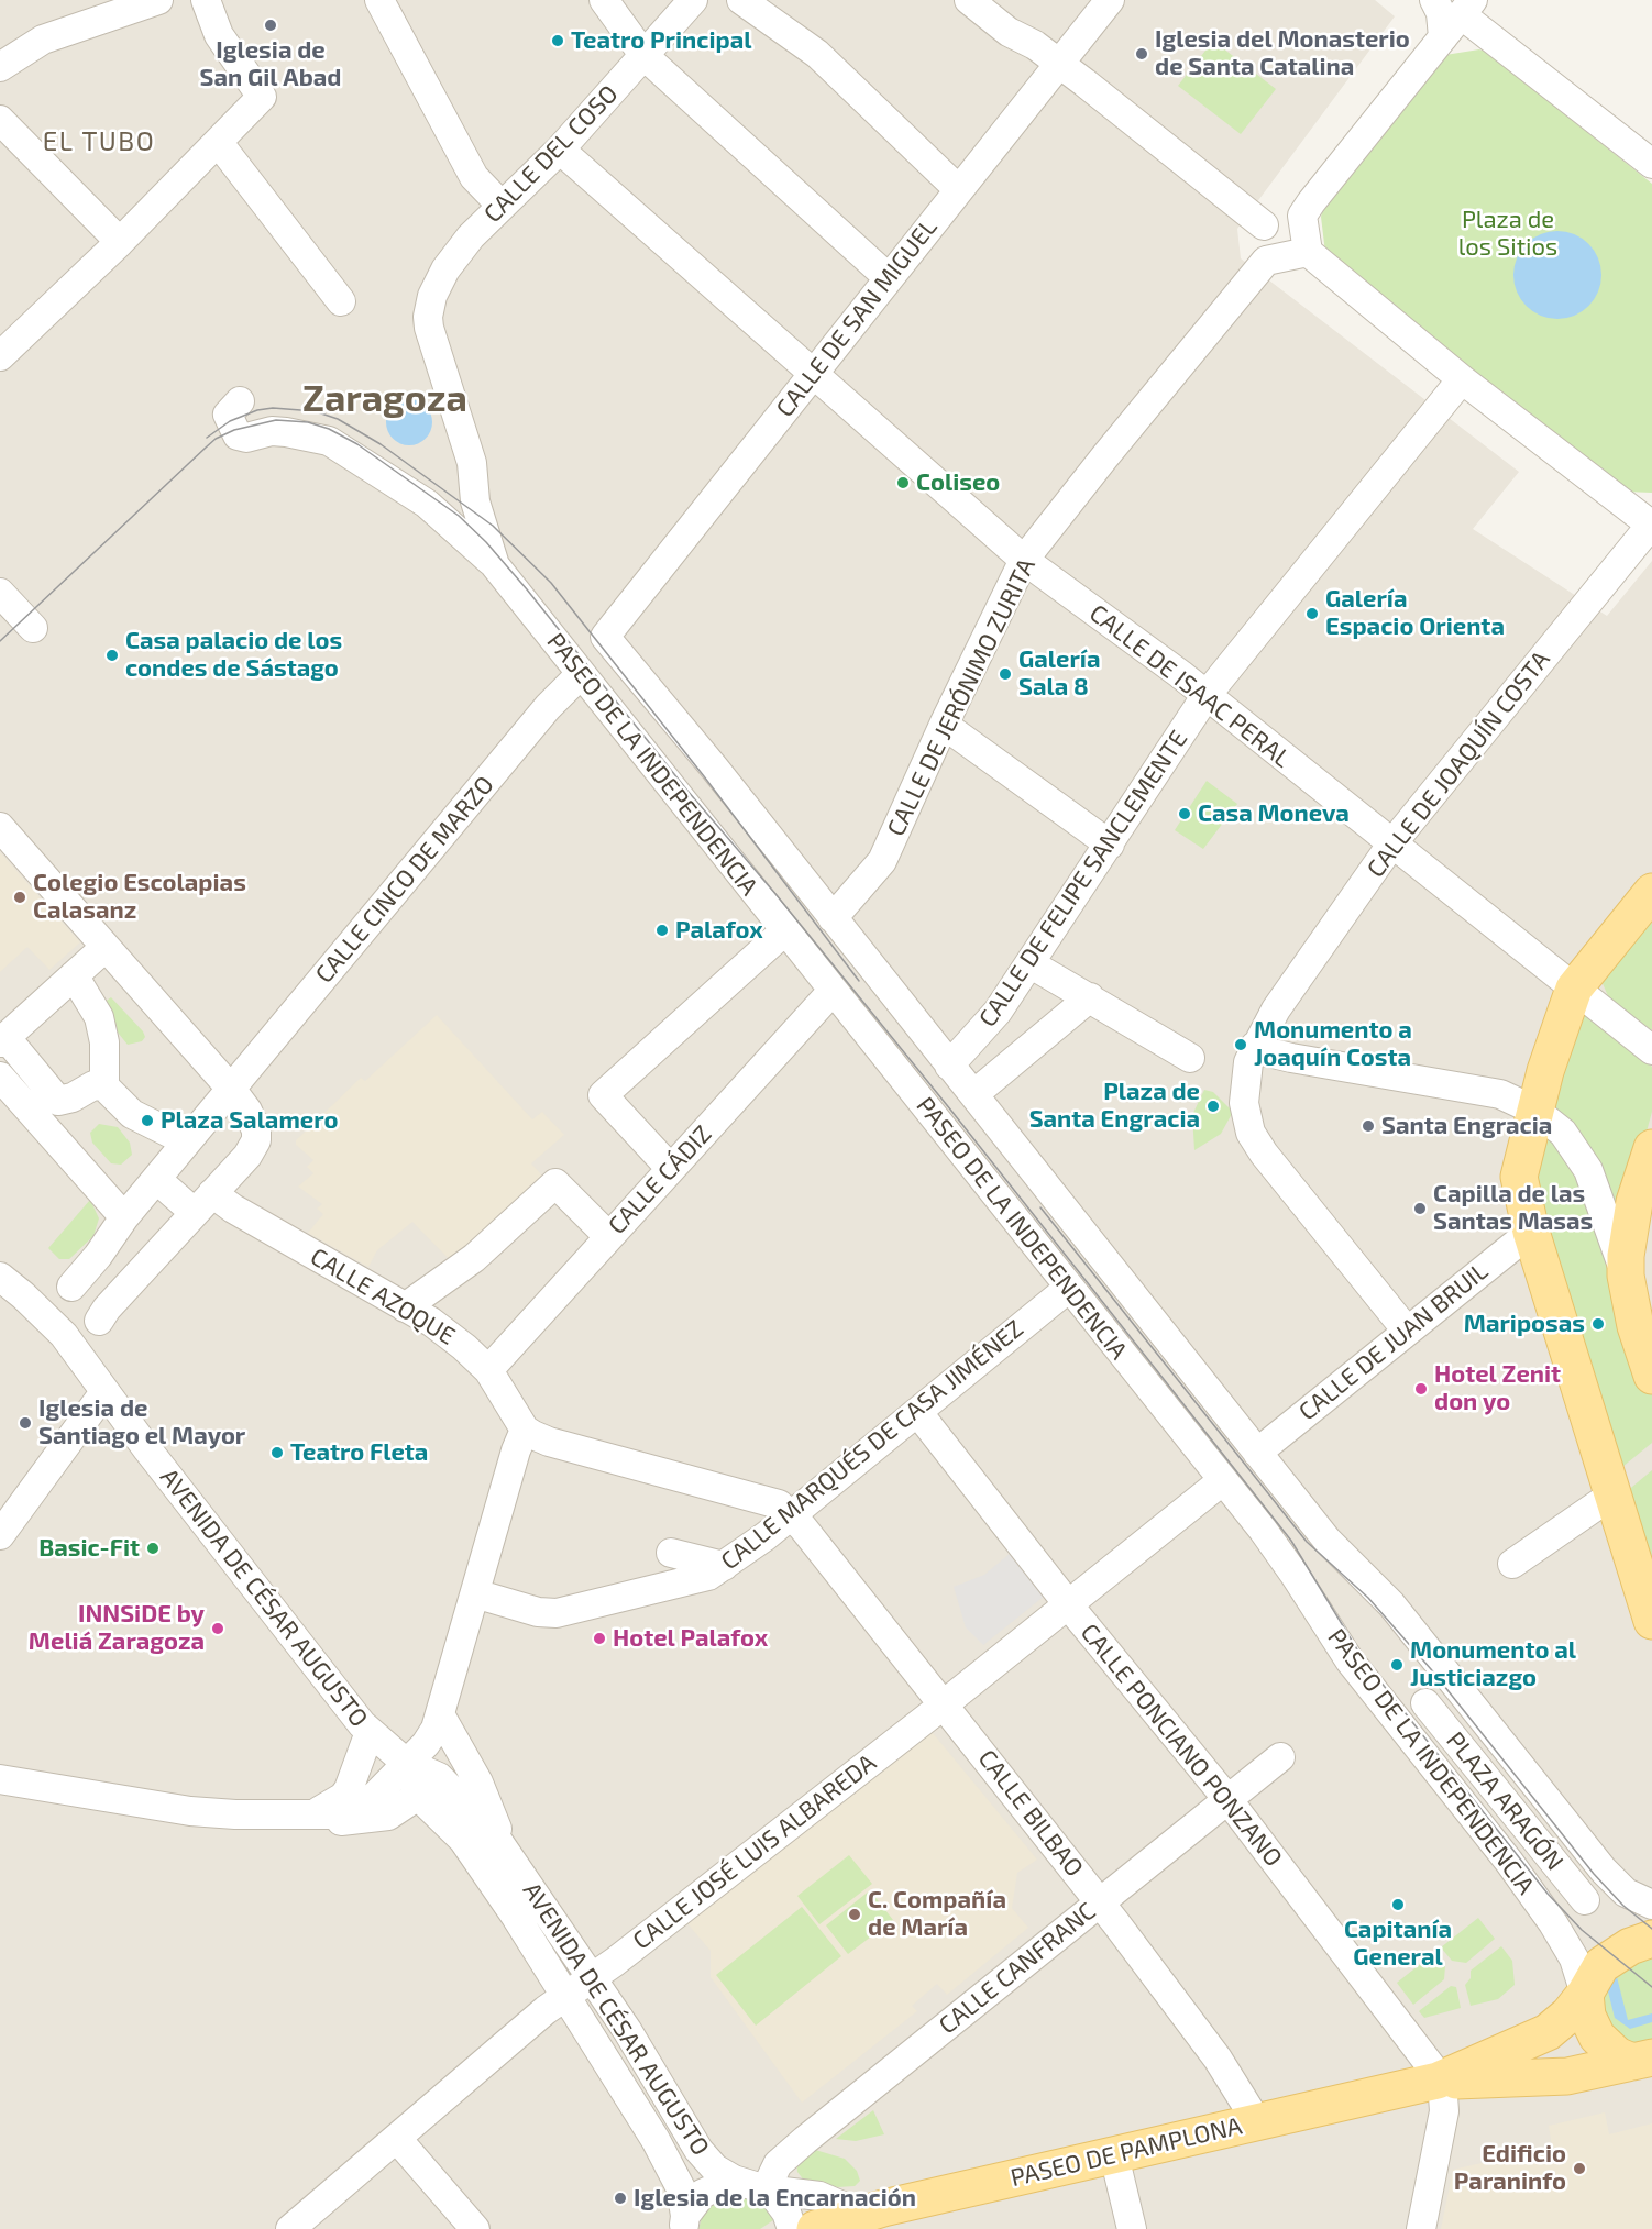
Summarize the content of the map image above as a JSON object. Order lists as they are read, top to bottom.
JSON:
{
  "streets": {
    "main road": ["PASEO DE PAMPLONA"],
    "street": [
      "CALLE DEL COSO",
      "CALLE DE SAN MIGUEL",
      "CALLE DE ISAAC PERAL",
      "CALLE DE JERÓNIMO ZURITA",
      "PASEO DE LA INDEPENDENCIA",
      "CALLE DE JOAQUÍN COSTA",
      "CALLE DE FELIPE SANCLEMENTE",
      "CALLE CINCO DE MARZO",
      "CALLE CÁDIZ",
      "CALLE AZOQUE",
      "CALLE DE JUAN BRUIL",
      "CALLE MARQUÉS DE CASA JIMÉNEZ",
      "AVENIDA DE CÉSAR AUGUSTO",
      "CALLE PONCIANO PONZANO",
      "PLAZA ARAGÓN",
      "CALLE BILBAO",
      "CALLE JOSÉ LUIS ALBAREDA",
      "CALLE CANFRANC"
    ]
  },
  "crossings": [
    ["CALLE DEL COSO", "CALLE DE ISAAC PERAL"],
    ["CALLE DEL COSO", "PASEO DE LA INDEPENDENCIA"],
    ["CALLE DE SAN MIGUEL", "CALLE DE ISAAC PERAL"],
    ["CALLE DE SAN MIGUEL", "PASEO DE LA INDEPENDENCIA"],
    ["CALLE DE ISAAC PERAL", "CALLE DE JERÓNIMO ZURITA"],
    ["CALLE DE ISAAC PERAL", "CALLE DE JOAQUÍN COSTA"],
    ["CALLE DE ISAAC PERAL", "CALLE DE FELIPE SANCLEMENTE"],
    ["CALLE DE JERÓNIMO ZURITA", "PASEO DE LA INDEPENDENCIA"],
    ["PASEO DE LA INDEPENDENCIA", "CALLE DE FELIPE SANCLEMENTE"],
    ["PASEO DE LA INDEPENDENCIA", "CALLE CINCO DE MARZO"],
    ["PASEO DE LA INDEPENDENCIA", "CALLE CÁDIZ"],
    ["PASEO DE LA INDEPENDENCIA", "CALLE DE JUAN BRUIL"],
    ["PASEO DE LA INDEPENDENCIA", "CALLE MARQUÉS DE CASA JIMÉNEZ"],
    ["PASEO DE LA INDEPENDENCIA", "CALLE JOSÉ LUIS ALBAREDA"],
    ["PASEO DE LA INDEPENDENCIA", "PASEO DE PAMPLONA"],
    ["CALLE CÁDIZ", "CALLE AZOQUE"],
    ["CALLE AZOQUE", "CALLE BILBAO"],
    ["CALLE MARQUÉS DE CASA JIMÉNEZ", "CALLE PONCIANO PONZANO"],
    ["CALLE MARQUÉS DE CASA JIMÉNEZ", "CALLE BILBAO"],
    ["AVENIDA DE CÉSAR AUGUSTO", "CALLE JOSÉ LUIS ALBAREDA"],
    ["AVENIDA DE CÉSAR AUGUSTO", "CALLE CANFRANC"],
    ["AVENIDA DE CÉSAR AUGUSTO", "PASEO DE PAMPLONA"],
    ["CALLE PONCIANO PONZANO", "CALLE JOSÉ LUIS ALBAREDA"],
    ["CALLE PONCIANO PONZANO", "CALLE CANFRANC"],
    ["CALLE PONCIANO PONZANO", "PASEO DE PAMPLONA"],
    ["CALLE BILBAO", "CALLE JOSÉ LUIS ALBAREDA"],
    ["CALLE BILBAO", "CALLE CANFRANC"],
    ["CALLE BILBAO", "PASEO DE PAMPLONA"]
  ],
  "districts": ["EL TUBO", "Zaragoza"],
  "parks": ["Plaza de los Sitios"],
  "places": [
    "Iglesia de San Gil Abad",
    "Teatro Principal",
    "Iglesia del Monasterio de Santa Catalina",
    "Coliseo",
    "Galería Espacio Orienta",
    "Casa palacio de los condes de Sástago",
    "Galería Sala 8",
    "Casa Moneva",
    "Colegio Escolapias Calasanz",
    "Palafox",
    "Monumento a Joaquín Costa",
    "Plaza de Santa Engracia",
    "Plaza Salamero",
    "Santa Engracia",
    "Capilla de las Santas Masas",
    "Mariposas",
    "Hotel Zenit don yo",
    "Iglesia de Santiago el Mayor",
    "Teatro Fleta",
    "Basic-Fit",
    "INNSiDE by Meliá Zaragoza",
    "Hotel Palafox",
    "Monumento al Justiciazgo",
    "Capitanía General",
    "C. Compañía de María",
    "Edificio Paraninfo",
    "Iglesia de la Encarnación"
  ]
}
